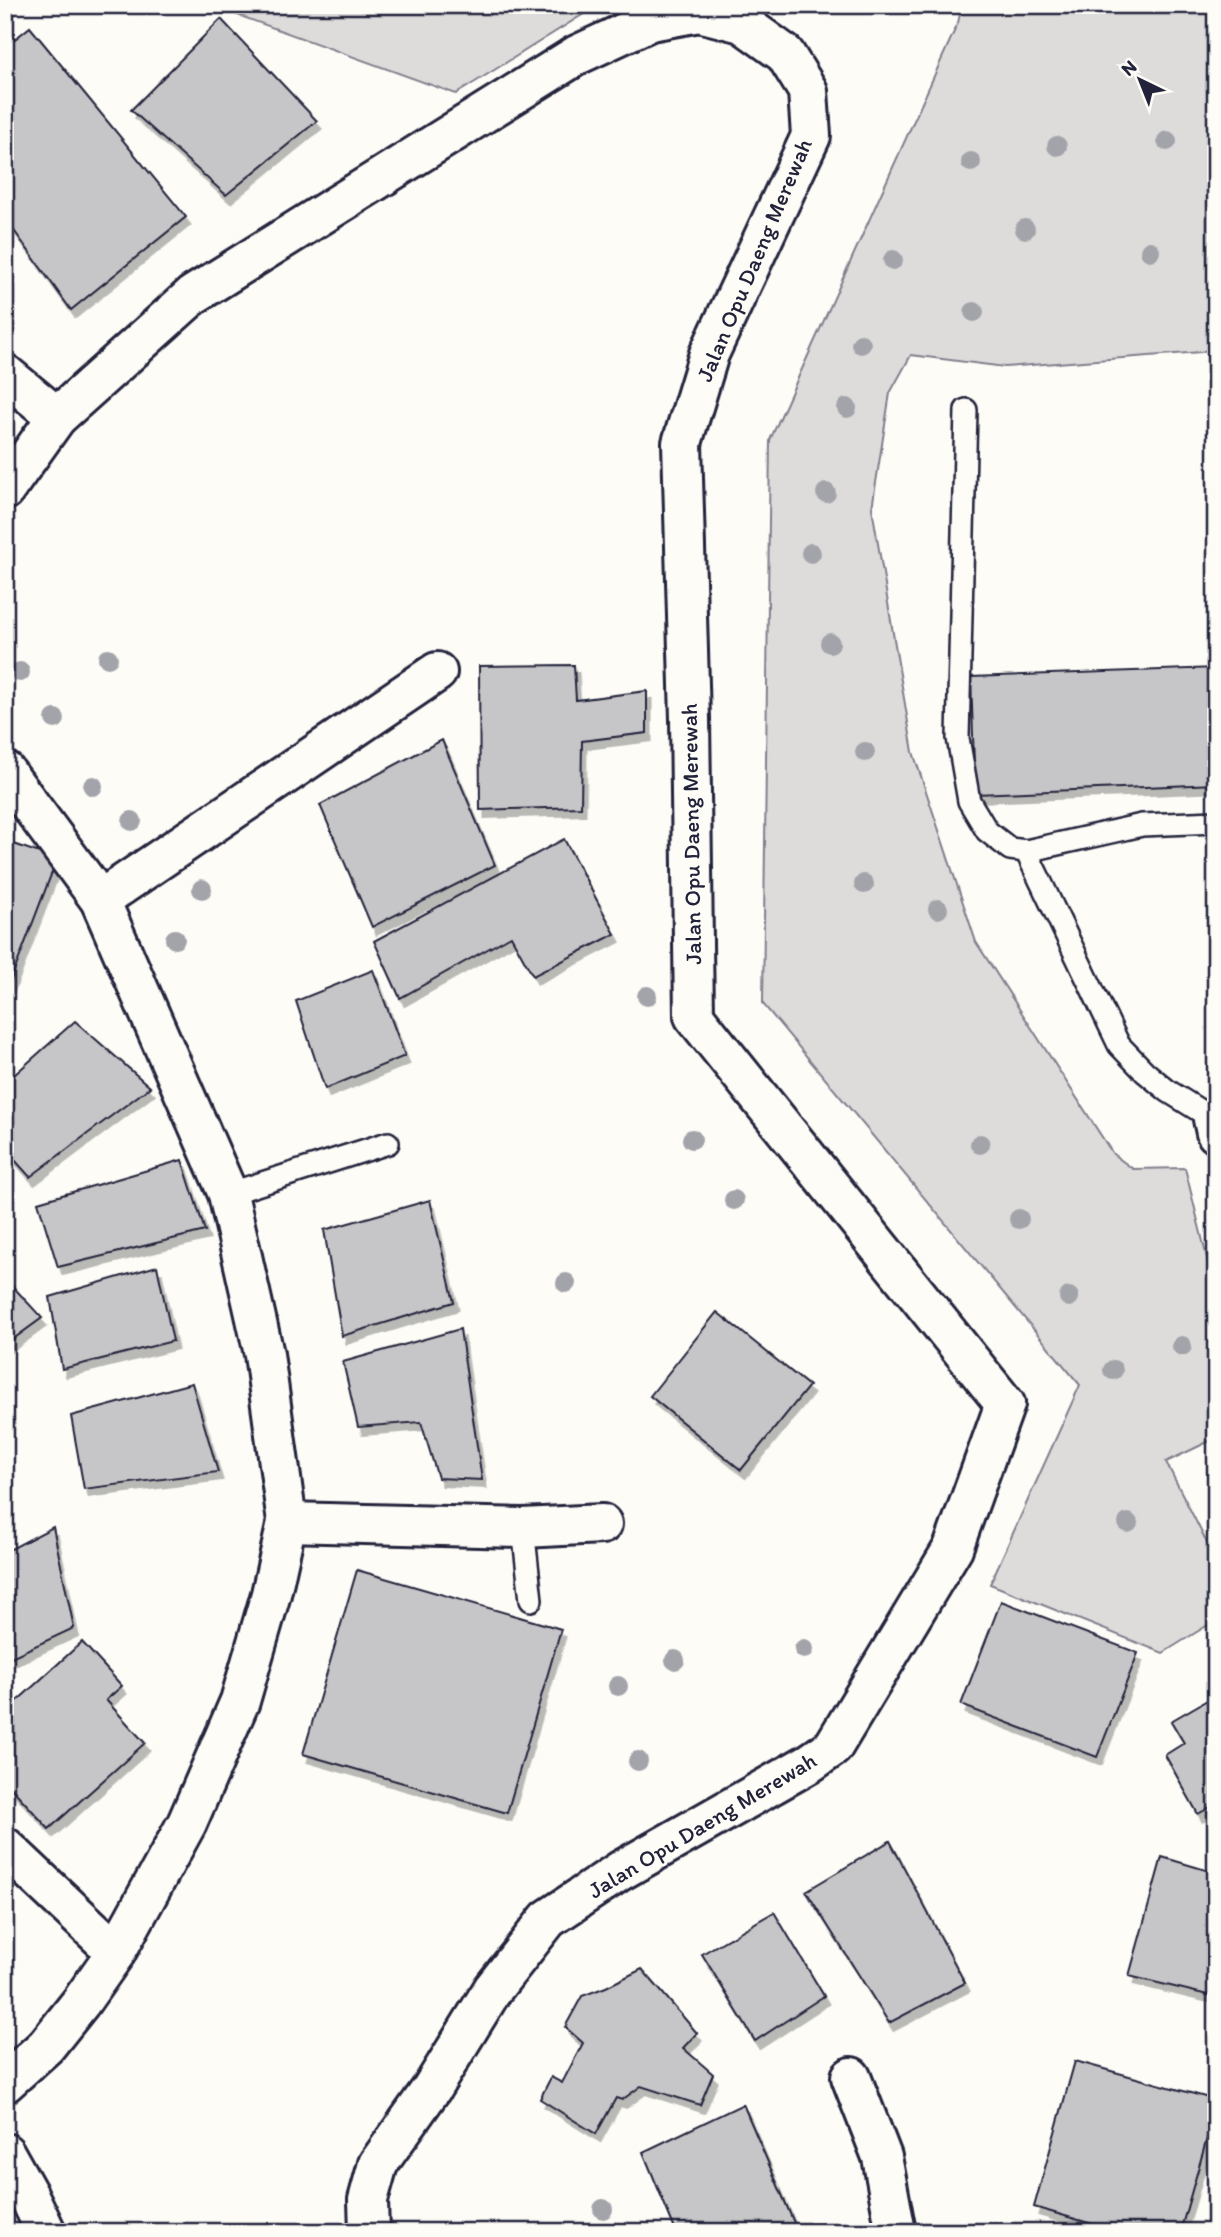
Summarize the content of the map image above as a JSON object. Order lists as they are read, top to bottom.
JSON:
{
  "streets": {
    "street": ["Jalan Opu Daeng Merewah"]
  },
  "north": "top left"
}
